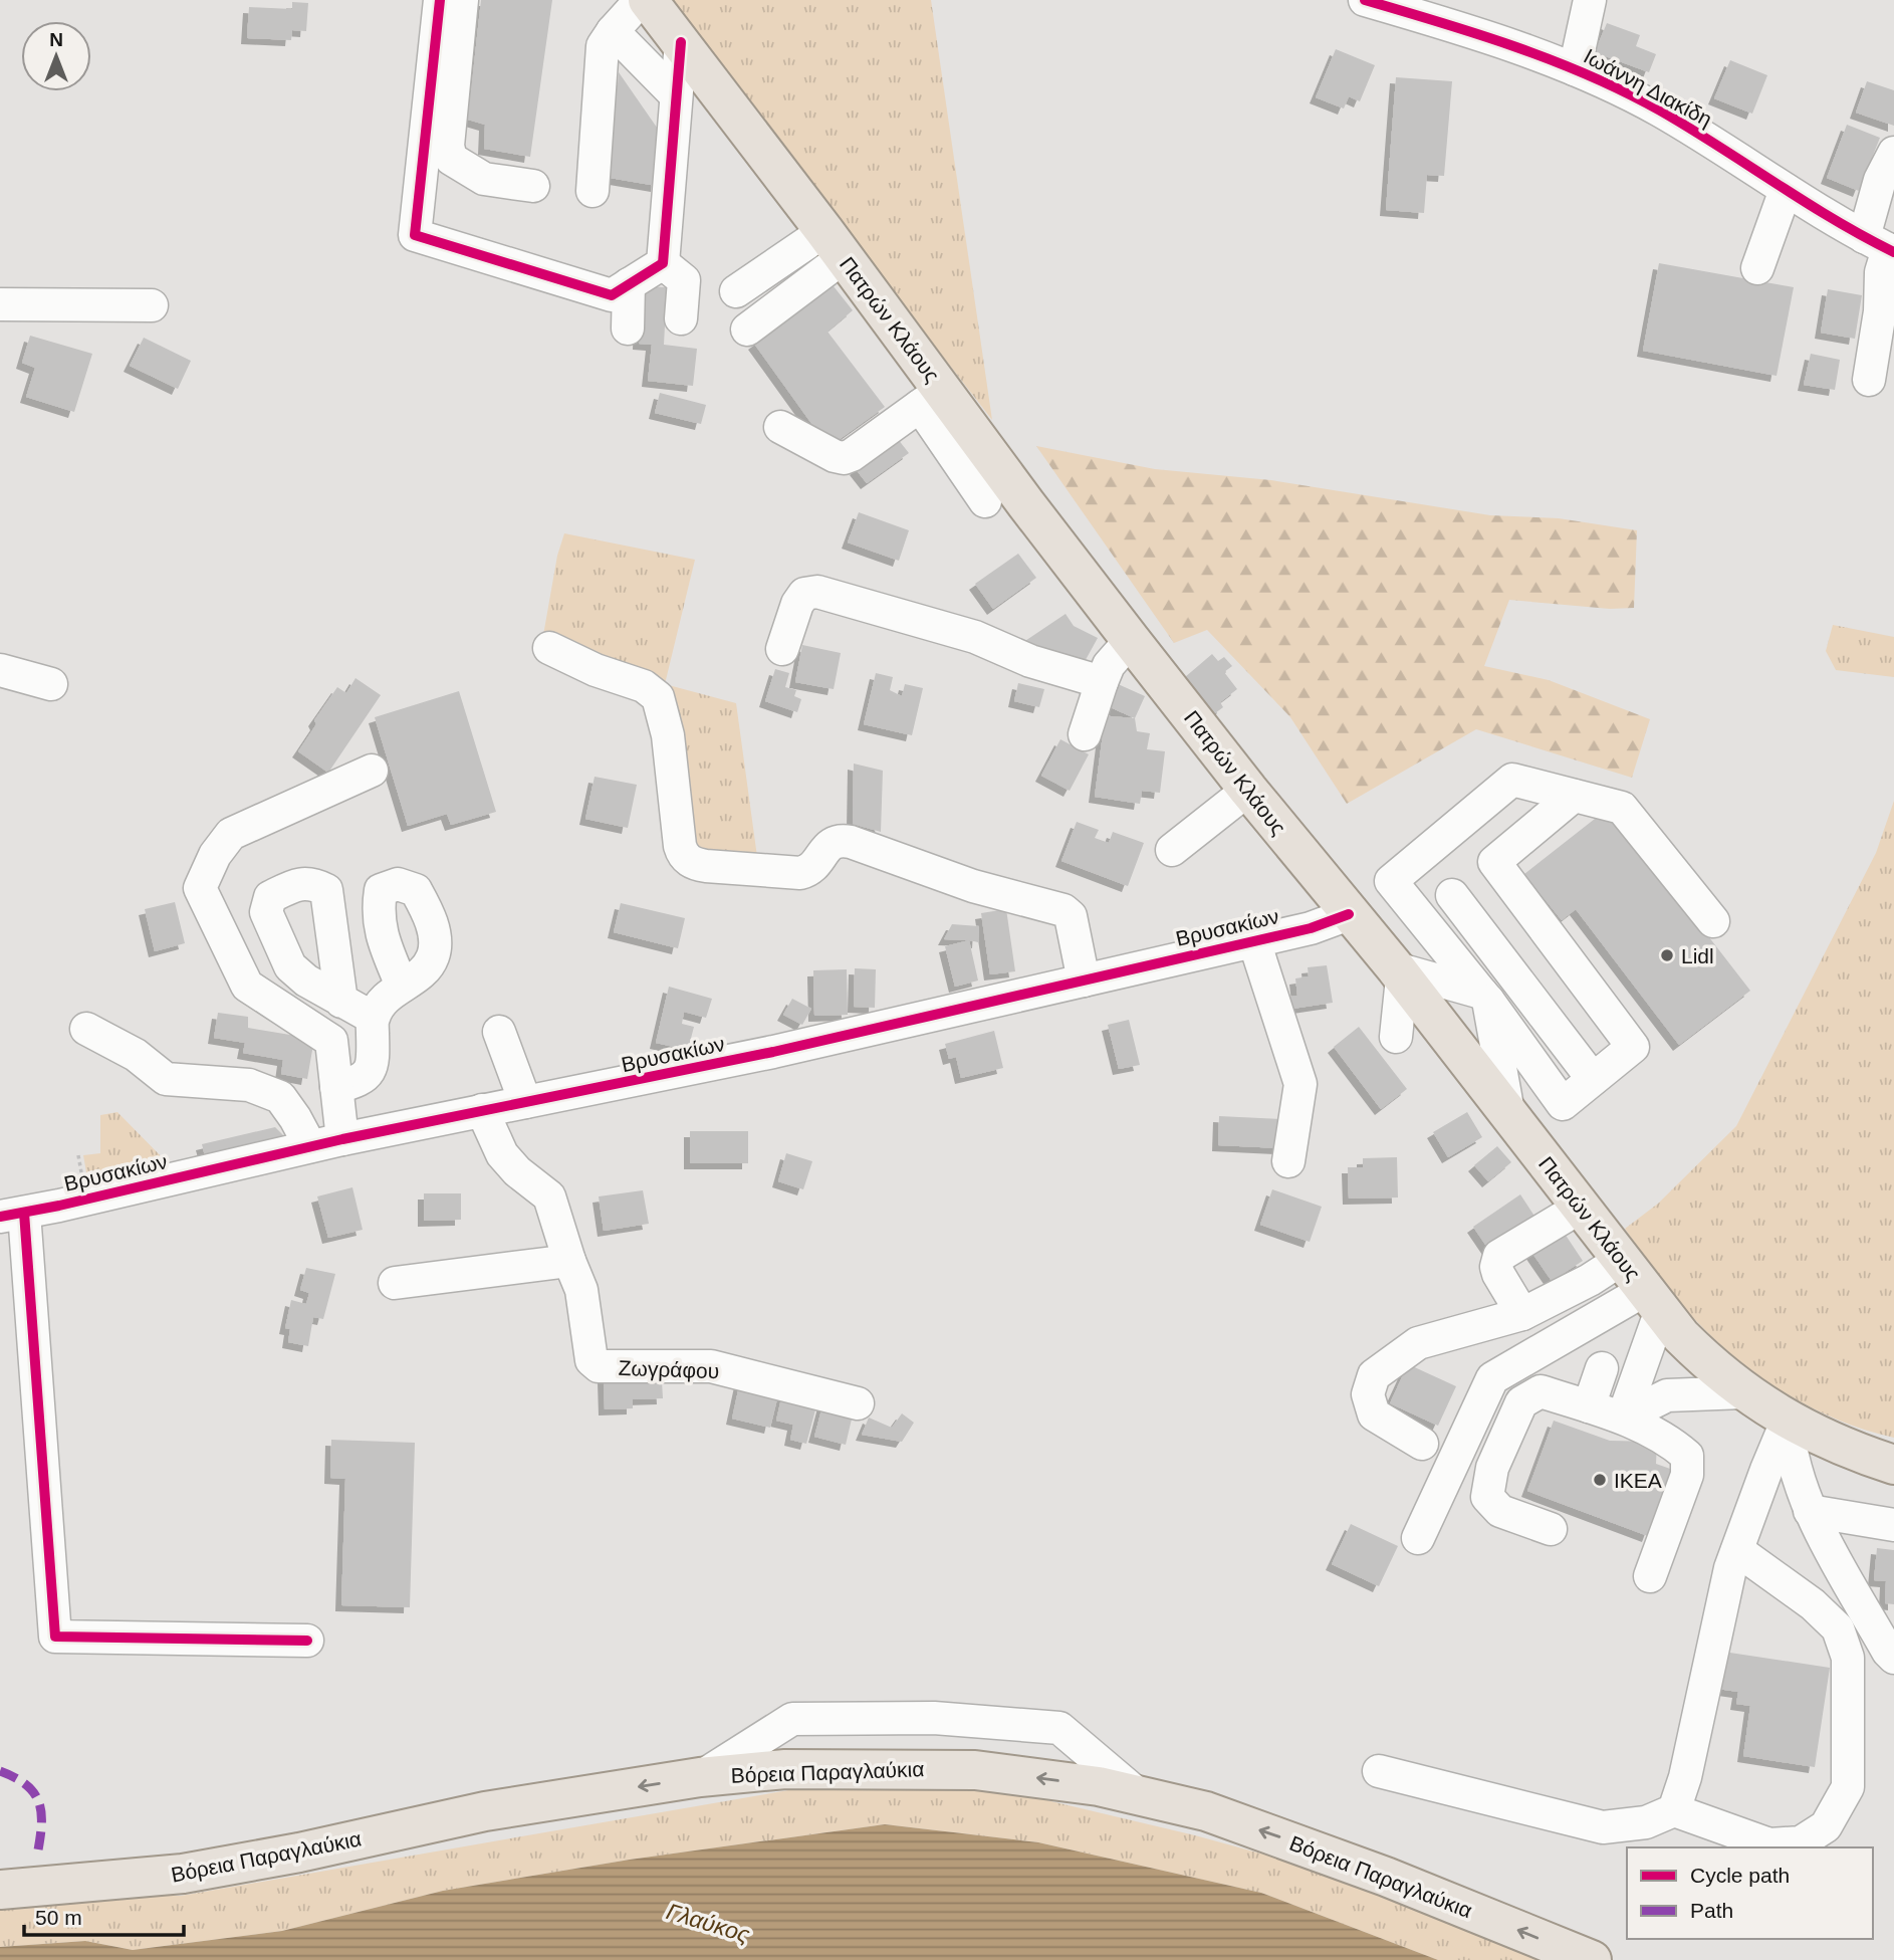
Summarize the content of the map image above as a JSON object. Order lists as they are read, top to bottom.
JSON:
{
  "streets": {
    "main road": ["Πατρών Κλάους", "Βόρεια Παραγλαύκια"],
    "street": ["Ιωάννη Διακίδη", "Βρυσακίων", "Ζωγράφου"]
  },
  "crossings": [
    ["Πατρών Κλάους", "Βρυσακίων"],
    ["Βρυσακίων", "Ζωγράφου"]
  ],
  "one_way": ["Βόρεια Παραγλαύκια"],
  "water": ["Γλαύκος"],
  "places": ["Lidl", "IKEA"],
  "legend": ["Cycle path", "Path"],
  "scale_bar": "50 m",
  "north": "top"
}
